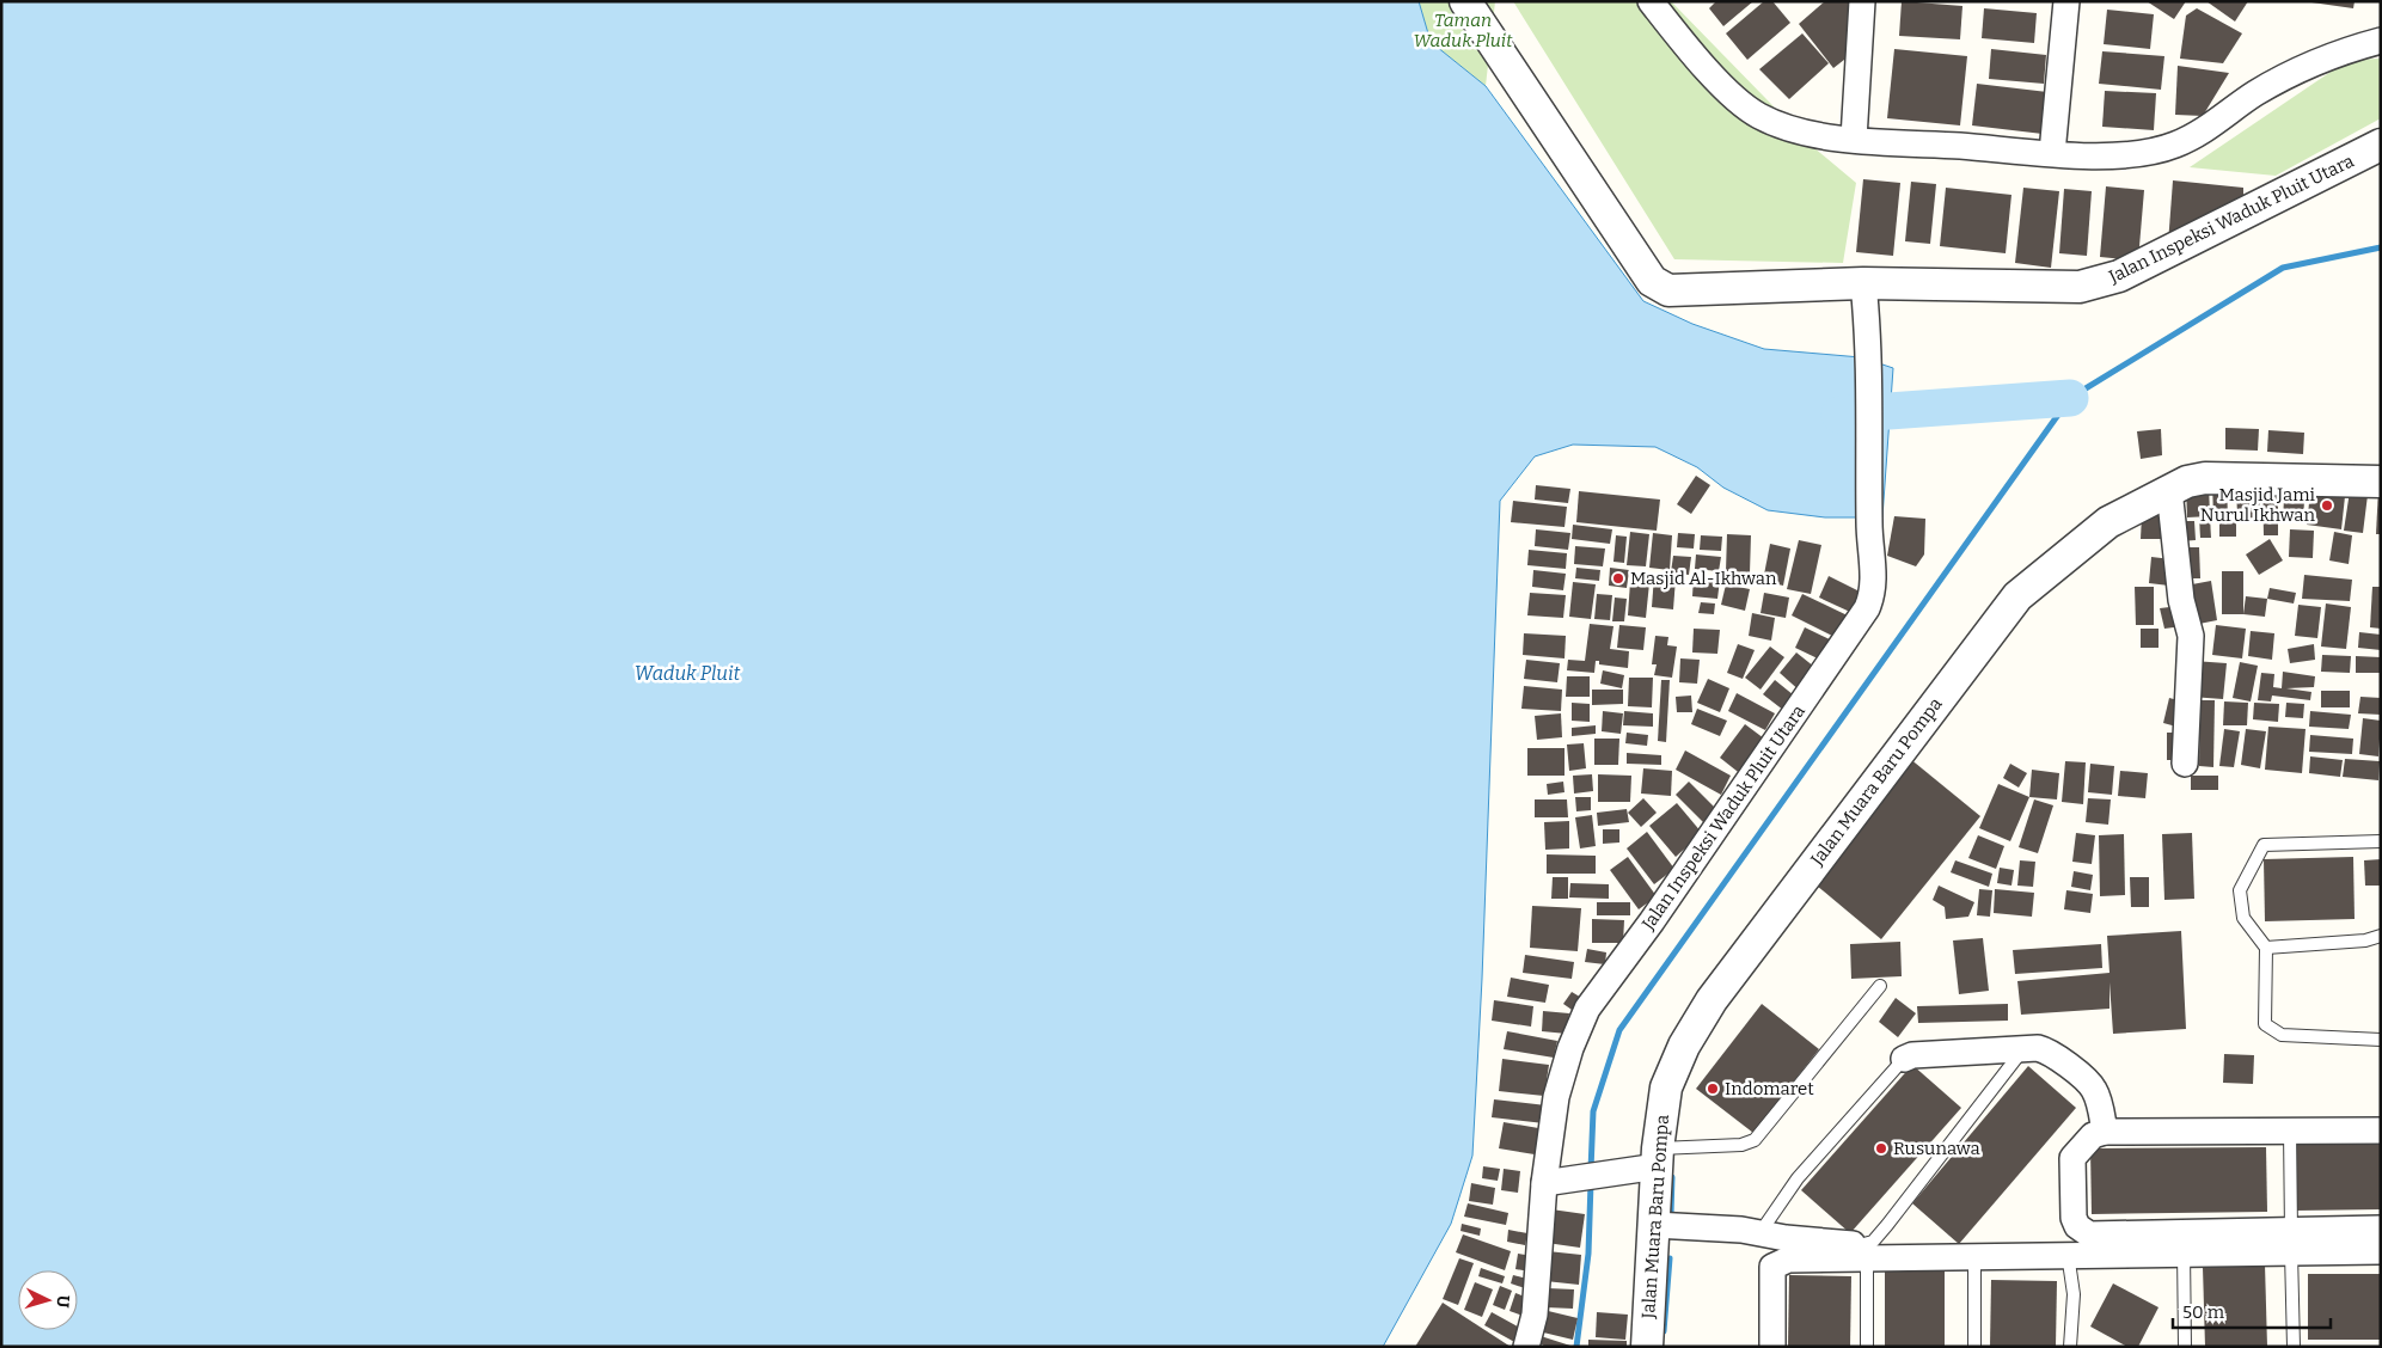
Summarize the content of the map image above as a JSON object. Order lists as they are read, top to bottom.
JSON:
{
  "streets": {
    "street": ["Jalan Inspeksi Waduk Pluit Utara", "Jalan Muara Baru Pompa"]
  },
  "water": ["Waduk Pluit"],
  "parks": ["Taman Waduk Pluit"],
  "places": [
    "Masjid Jami Nurul Ikhwan",
    "Masjid Al-Ikhwan",
    "Indomaret",
    "Rusunawa"
  ],
  "scale_bar": "50 m",
  "north": "right"
}
